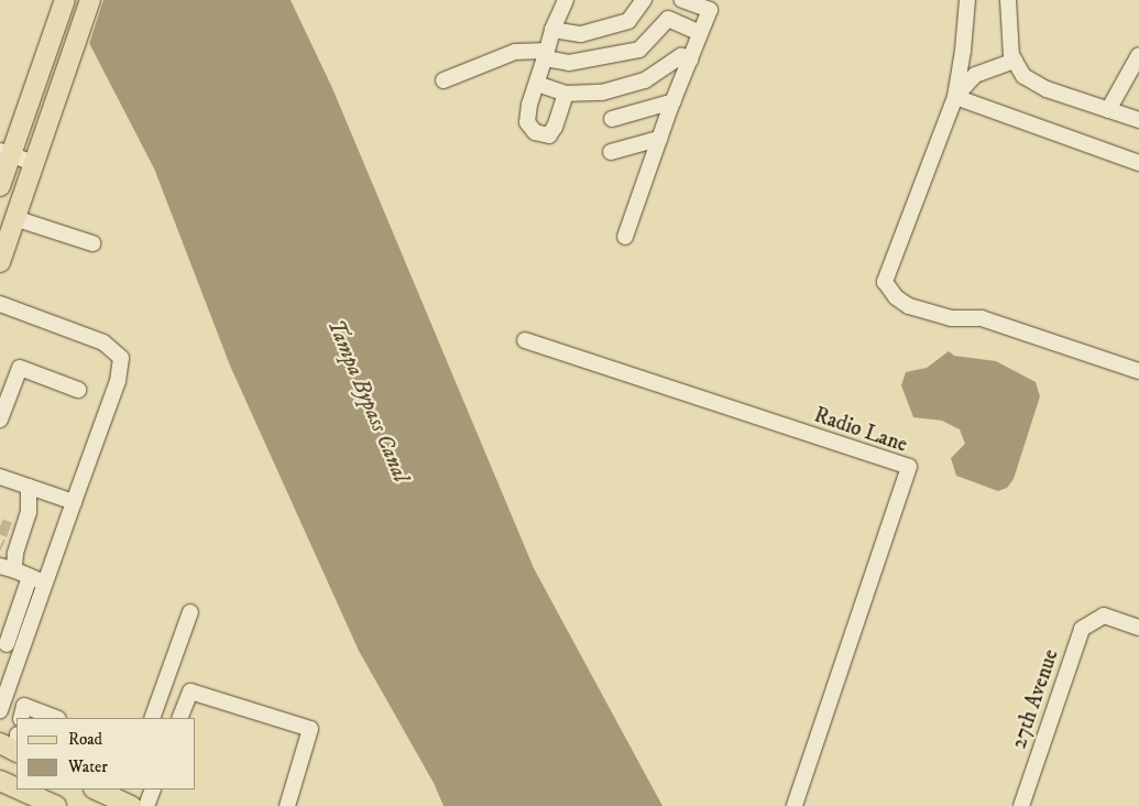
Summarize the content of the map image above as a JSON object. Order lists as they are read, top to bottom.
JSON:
{
  "streets": {
    "street": ["Radio Lane", "27th Avenue"]
  },
  "water": ["Tampa Bypass Canal"],
  "legend": ["Road", "Water"]
}
